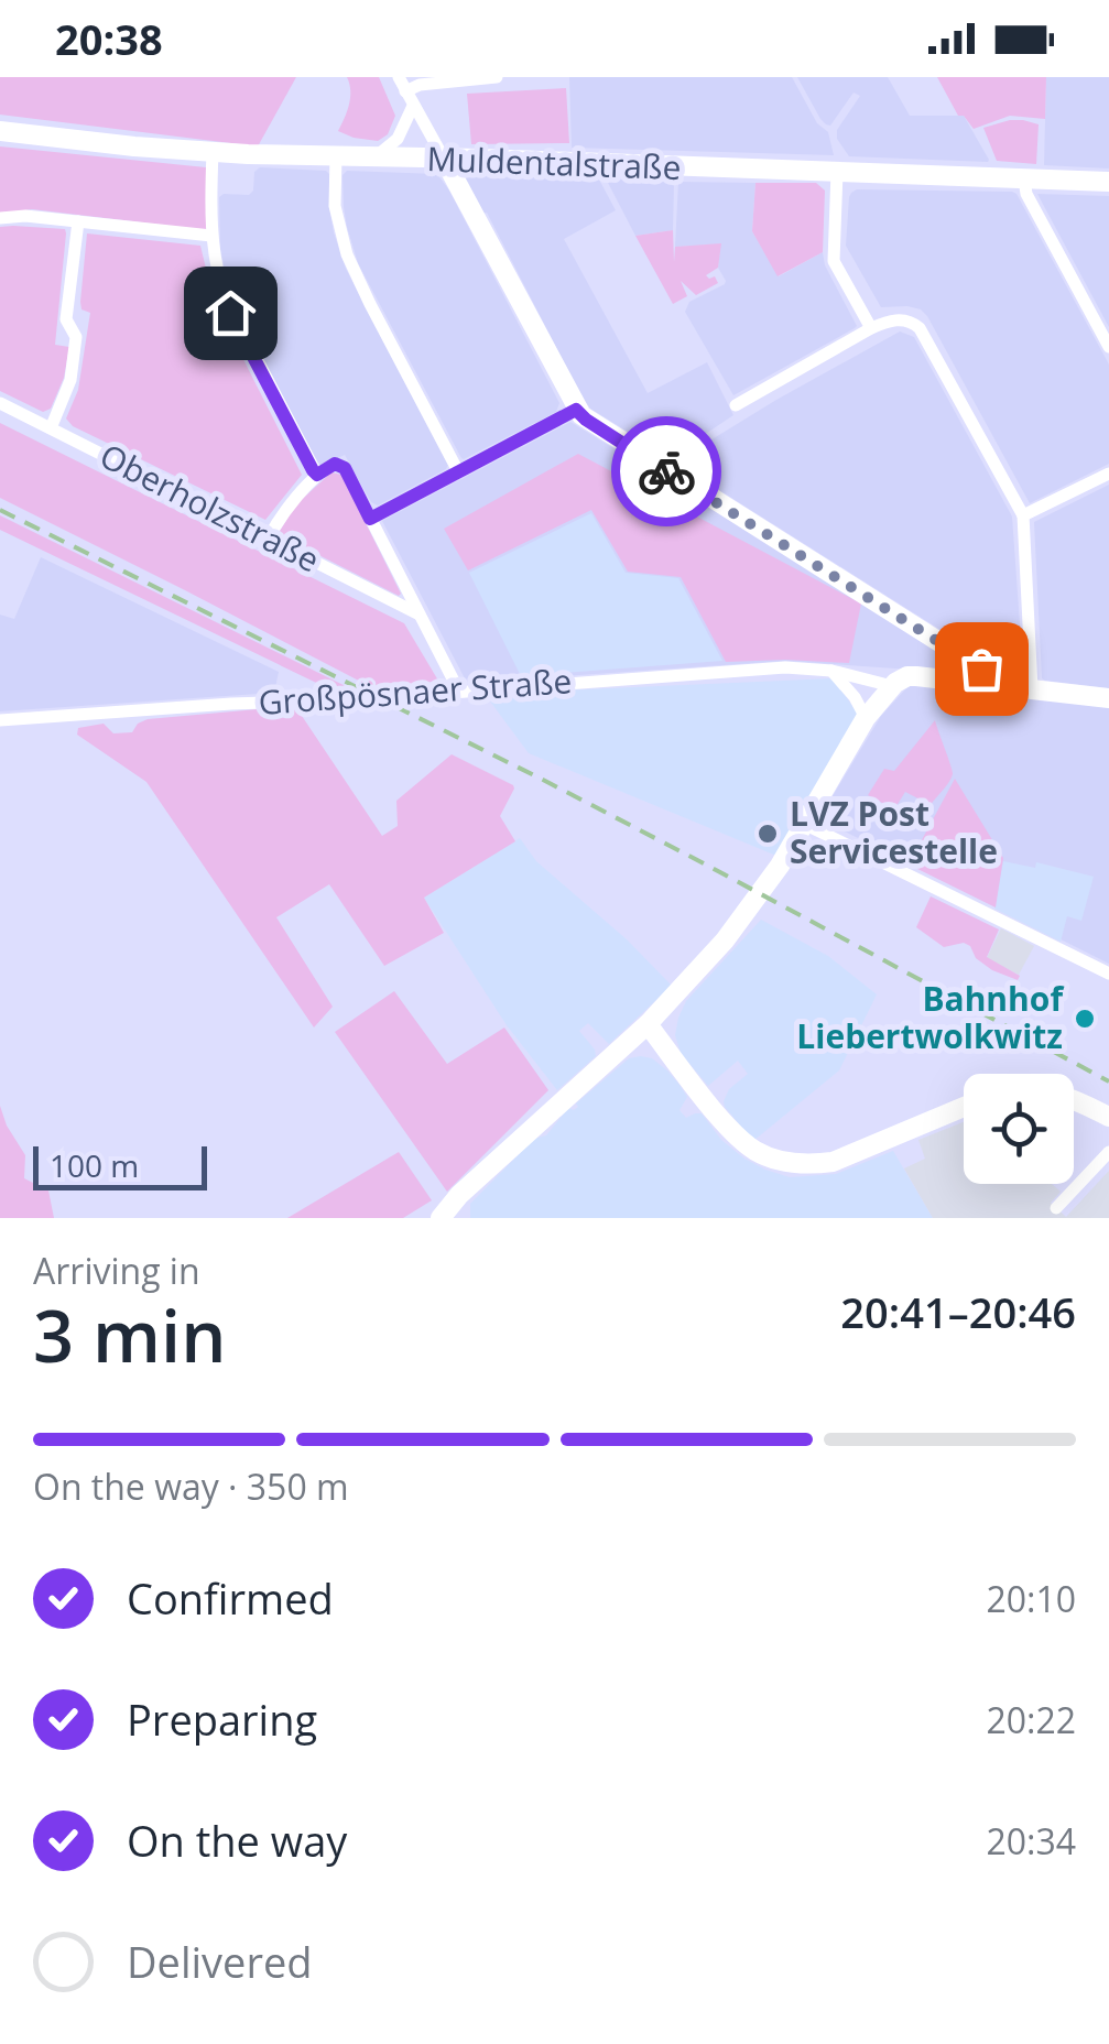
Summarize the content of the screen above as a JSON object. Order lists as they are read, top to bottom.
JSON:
{
  "streets": {
    "street": ["Muldentalstraße", "Oberholzstraße", "Großpösnaer Straße"]
  },
  "places": ["LVZ Post Servicestelle", "Bahnhof Liebertwolkwitz"],
  "scale_bar": "100 m",
  "page": {
    "status": "20:38",
    "scale": "100 m",
    "heading": ["3 min", "Arriving in", "20:41–20:46"],
    "bar": "On the way · 350 m",
    "list": [
      ["Confirmed", "20:10"],
      ["Preparing", "20:22"],
      ["On the way", "20:34"],
      "Delivered"
    ]
  }
}
